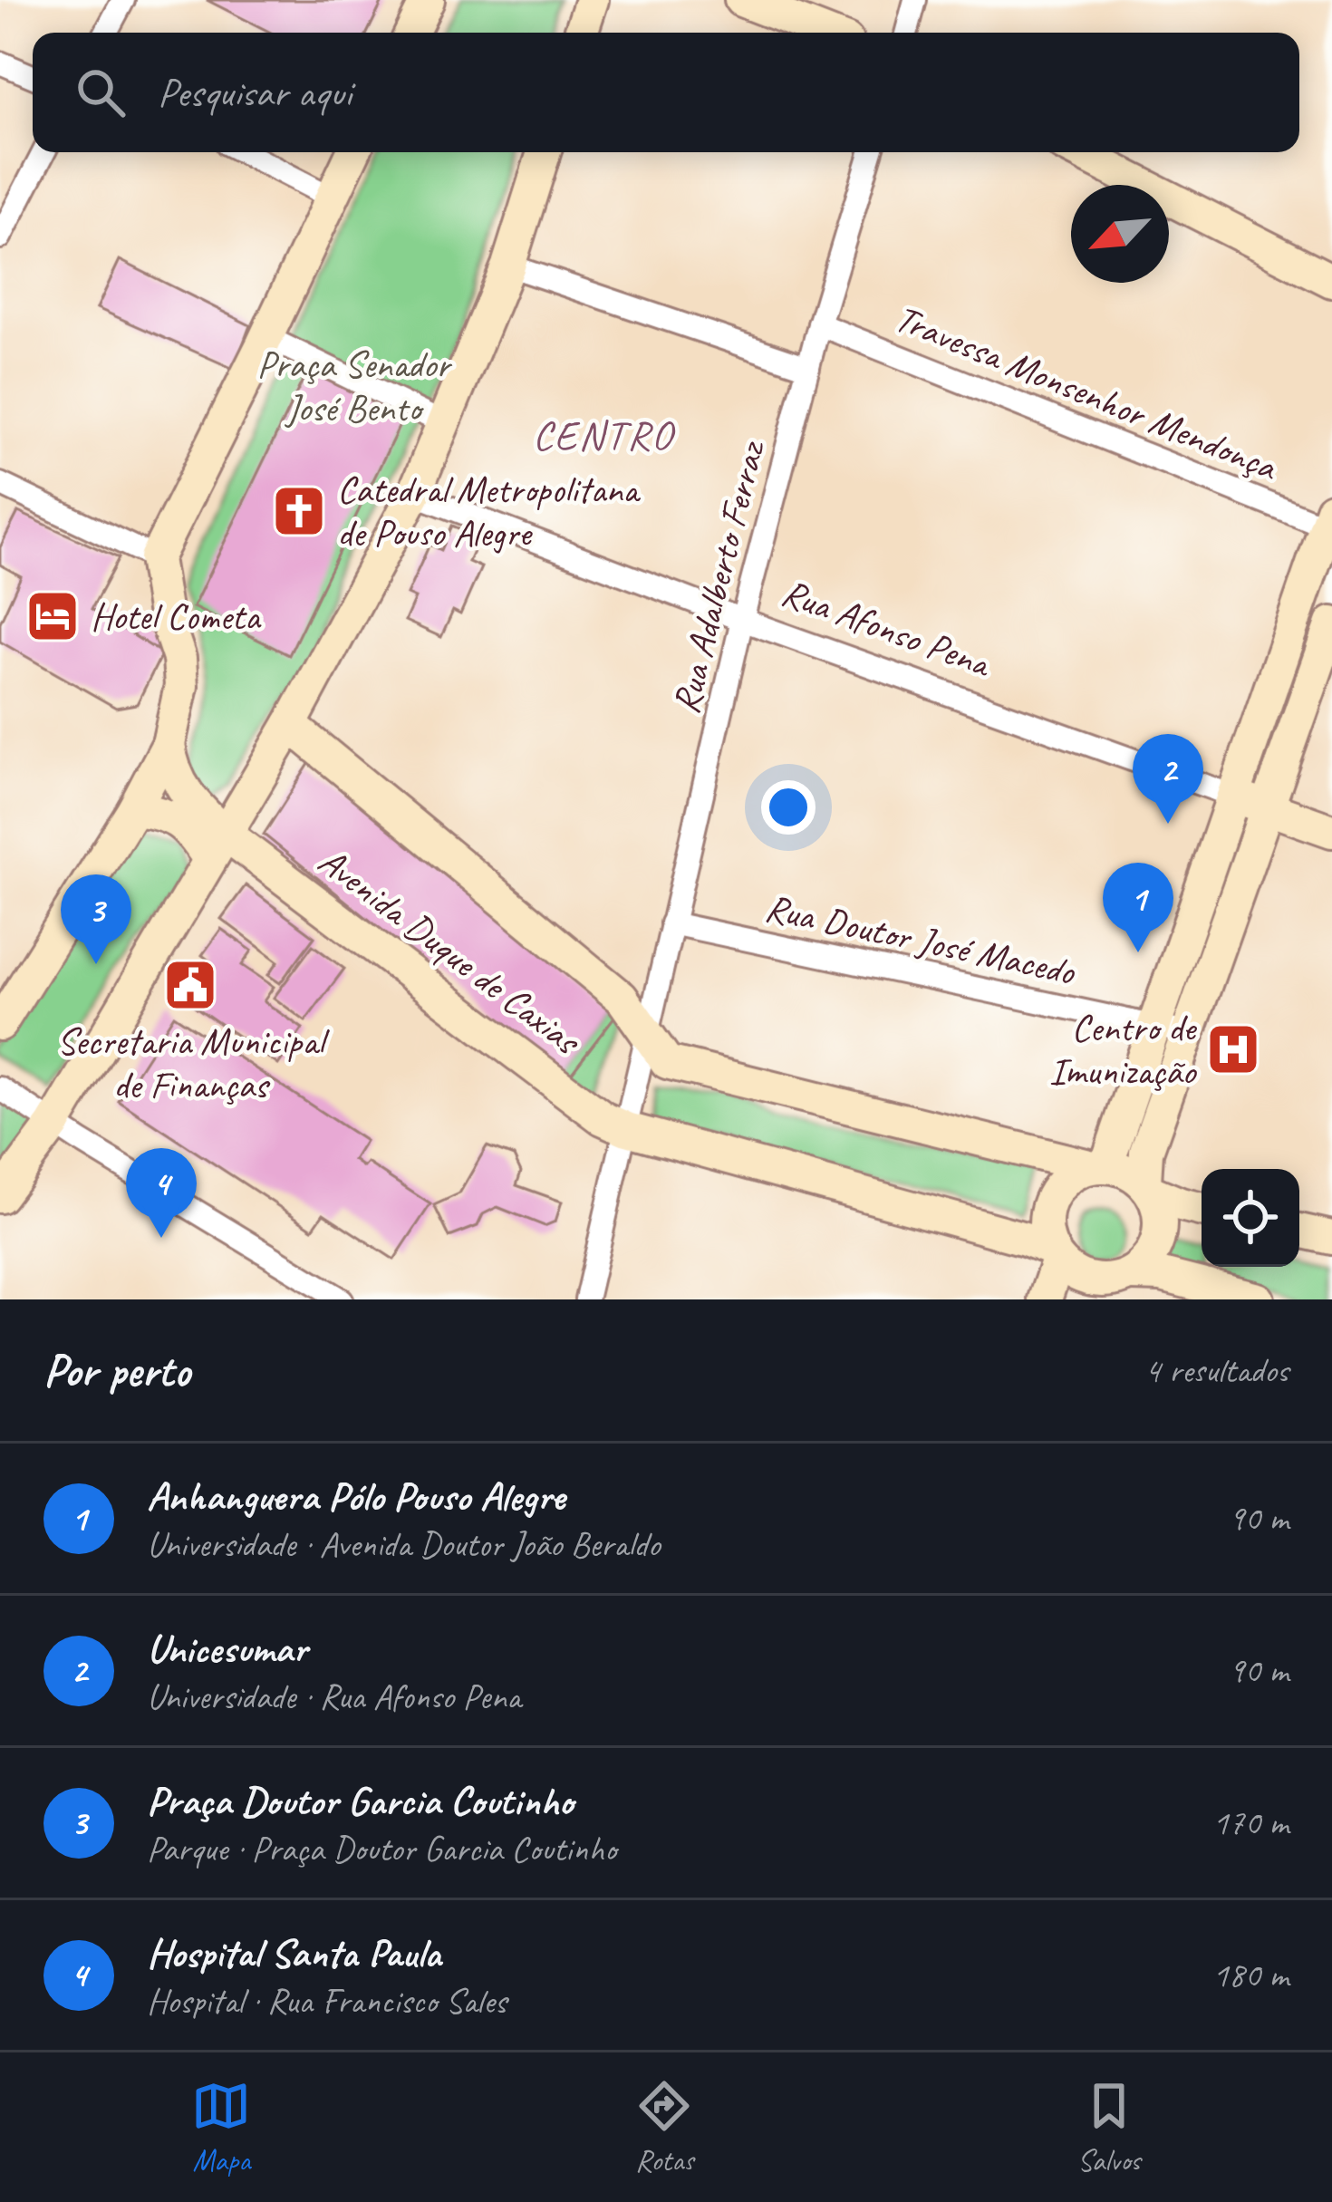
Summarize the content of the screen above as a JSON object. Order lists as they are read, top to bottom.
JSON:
{
  "streets": {
    "street": [
      "Travessa Monsenhor Mendonça",
      "Rua Adalberto Ferraz",
      "Rua Afonso Pena",
      "Rua Doutor José Macedo",
      "Avenida Duque de Caxias"
    ]
  },
  "crossings": [
    ["Travessa Monsenhor Mendonça", "Rua Adalberto Ferraz"],
    ["Rua Adalberto Ferraz", "Rua Afonso Pena"],
    ["Rua Adalberto Ferraz", "Rua Doutor José Macedo"],
    ["Rua Adalberto Ferraz", "Avenida Duque de Caxias"]
  ],
  "districts": ["CENTRO"],
  "parks": ["Praça Senador José Bento"],
  "places": {
    "church": ["Catedral Metropolitana de Pouso Alegre"],
    "hotel": ["Hotel Cometa"],
    "public building": ["Secretaria Municipal de Finanças"],
    "hospital": ["Centro de Imunização"]
  },
  "north": "bottom left",
  "page": {
    "search": "Pesquisar aqui",
    "pins": [
      "2",
      "1",
      "3",
      "4"
    ],
    "heading": ["Por perto", "4 resultados"],
    "list": [
      {
        "mark": "1",
        "name": "Anhanguera Pólo Pouso Alegre",
        "note": "Universidade · Avenida Doutor João Beraldo",
        "value": "90 m"
      },
      {
        "mark": "2",
        "name": "Unicesumar",
        "note": "Universidade · Rua Afonso Pena",
        "value": "90 m"
      },
      {
        "mark": "3",
        "name": "Praça Doutor Garcia Coutinho",
        "note": "Parque · Praça Doutor Garcia Coutinho",
        "value": "170 m"
      },
      {
        "mark": "4",
        "name": "Hospital Santa Paula",
        "note": "Hospital · Rua Francisco Sales",
        "value": "180 m"
      }
    ],
    "nav": ["Mapa", "Rotas", "Salvos"]
  }
}
